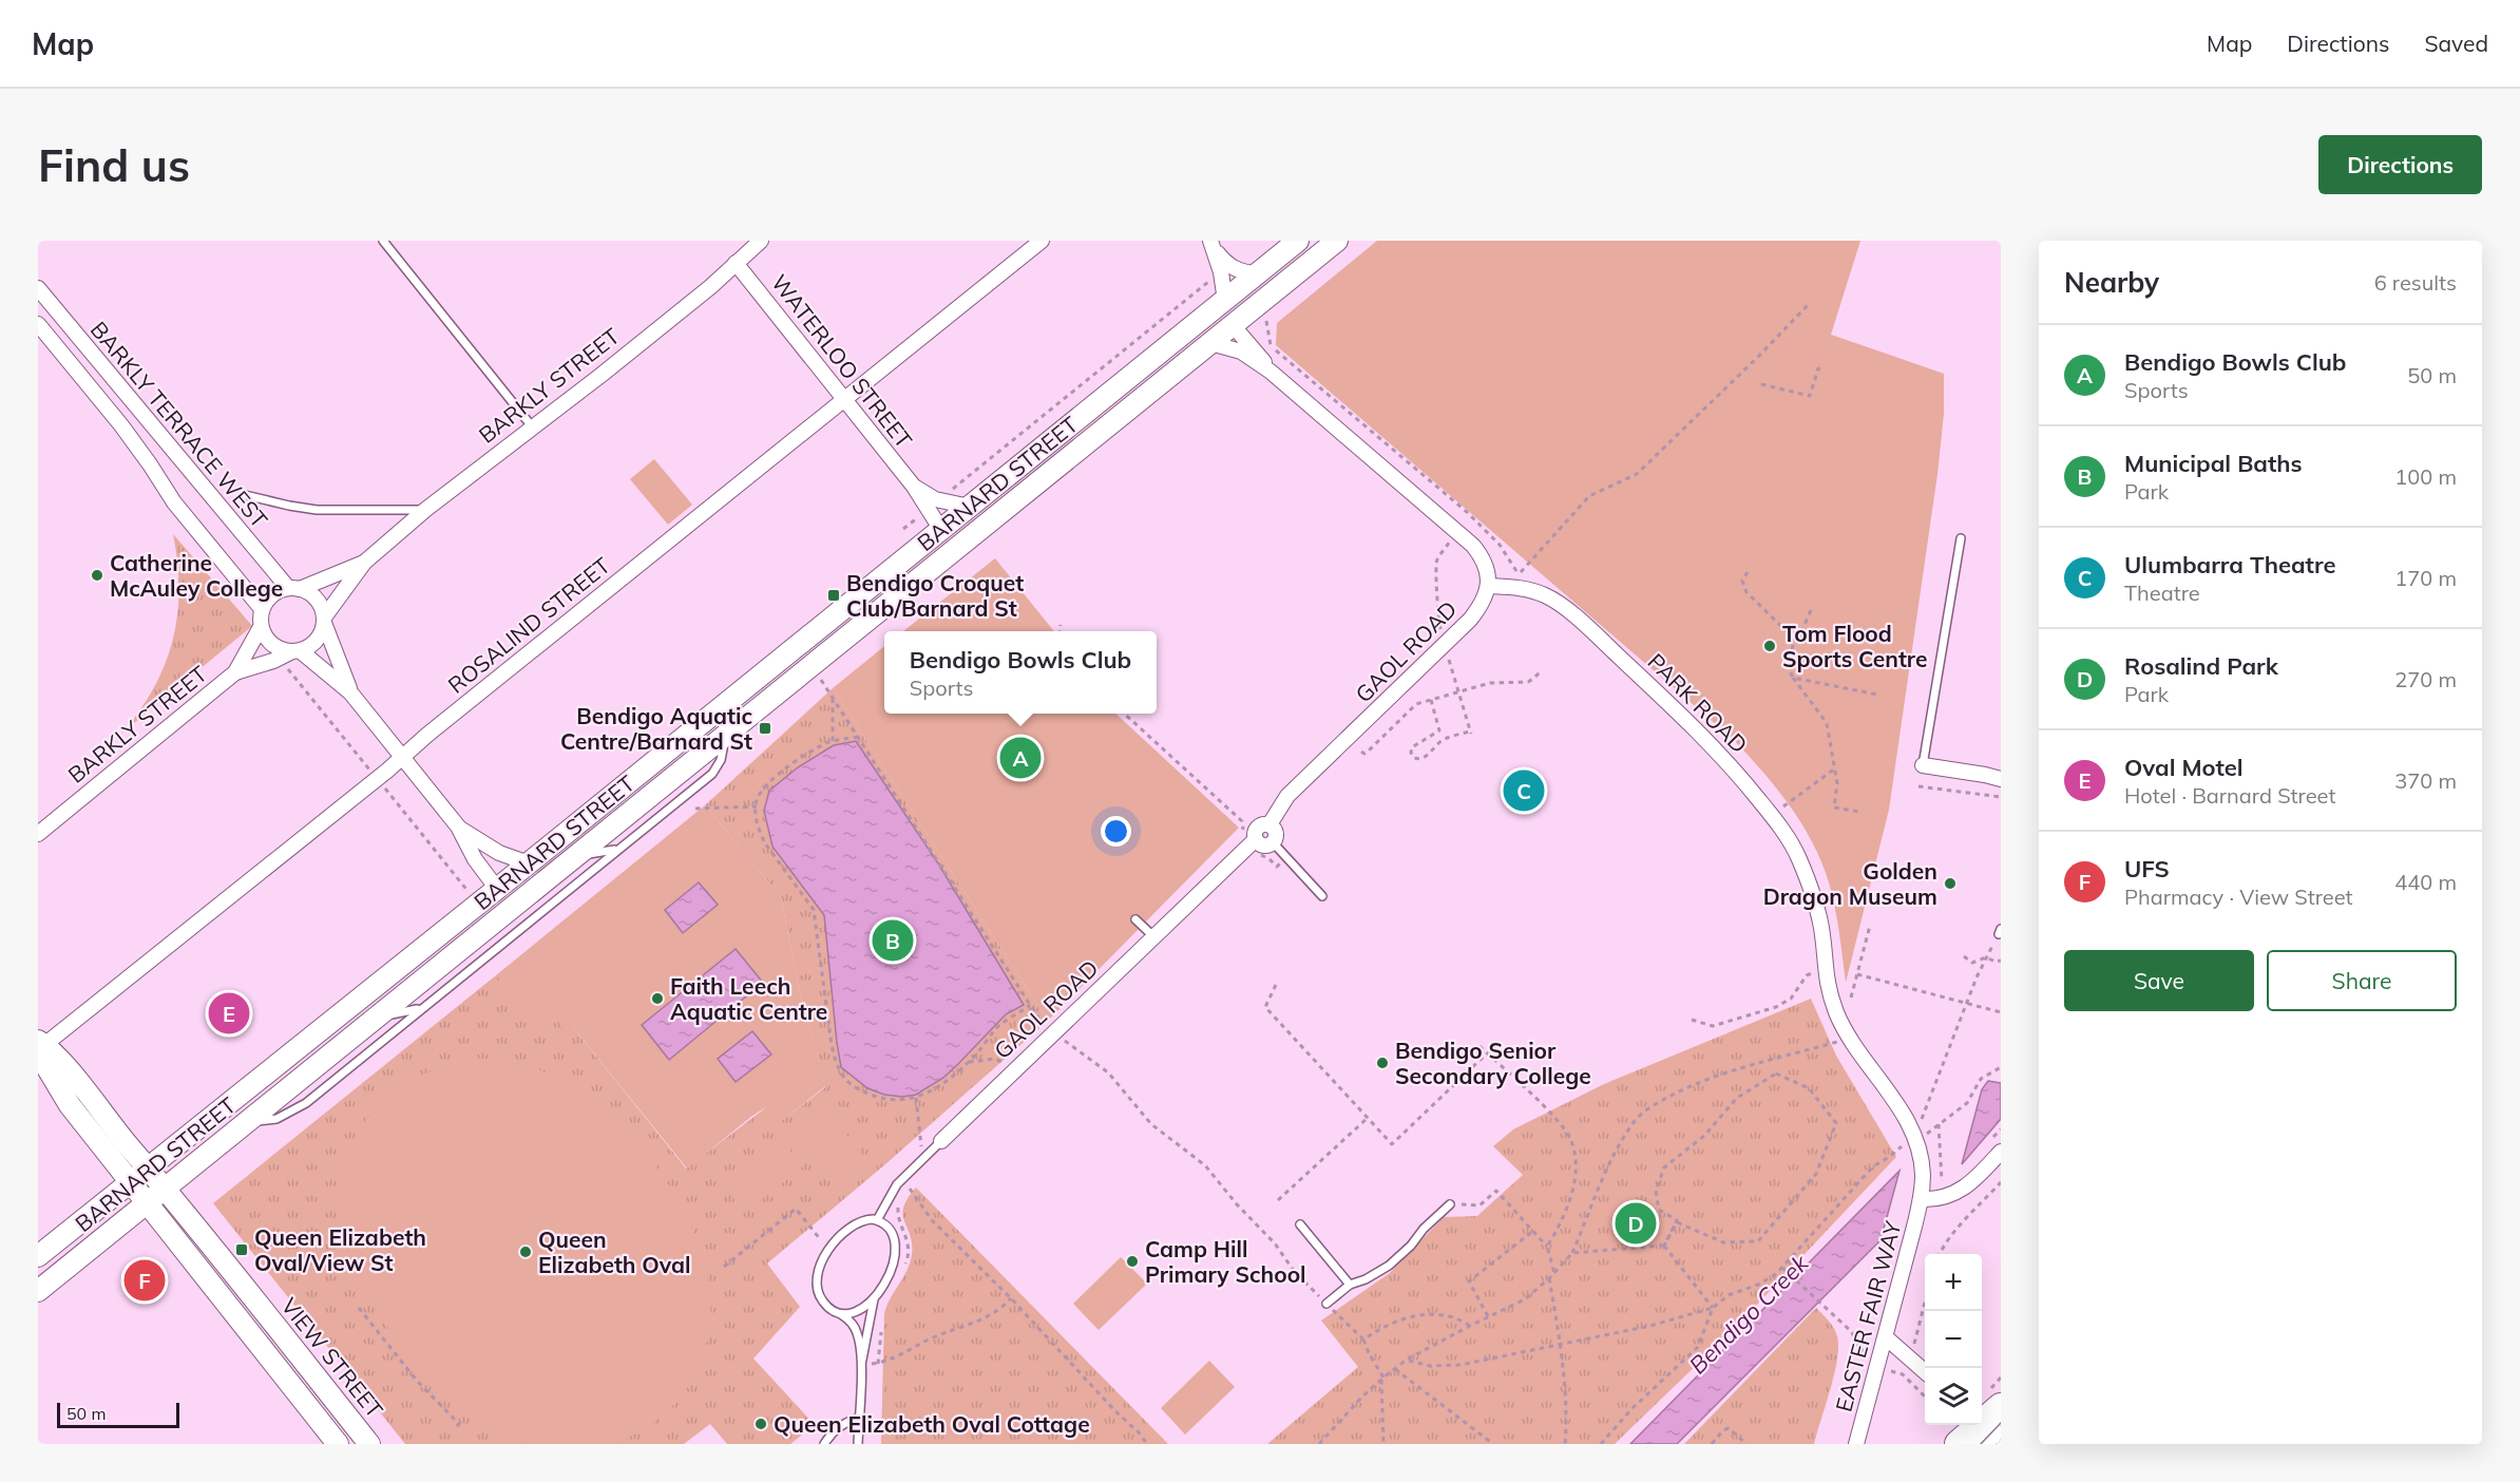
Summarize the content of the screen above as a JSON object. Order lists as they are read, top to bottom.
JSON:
{
  "streets": {
    "main road": ["BARNARD STREET", "VIEW STREET"],
    "street": [
      "WATERLOO STREET",
      "BARKLY STREET",
      "BARKLY TERRACE WEST",
      "ROSALIND STREET",
      "GAOL ROAD",
      "PARK ROAD",
      "EASTER FAIR WAY"
    ]
  },
  "crossings": [
    ["WATERLOO STREET", "BARKLY STREET"],
    ["WATERLOO STREET", "BARNARD STREET"],
    ["WATERLOO STREET", "ROSALIND STREET"],
    ["BARKLY STREET", "BARKLY TERRACE WEST"],
    ["BARNARD STREET", "VIEW STREET"],
    ["ROSALIND STREET", "VIEW STREET"],
    ["GAOL ROAD", "PARK ROAD"],
    ["PARK ROAD", "EASTER FAIR WAY"]
  ],
  "water": ["Bendigo Creek"],
  "places": {
    "other": [
      "Catherine McAuley College",
      "Tom Flood Sports Centre",
      "Golden Dragon Museum",
      "Faith Leech Aquatic Centre",
      "Bendigo Senior Secondary College",
      "Queen Elizabeth Oval",
      "Camp Hill Primary School",
      "Queen Elizabeth Oval Cottage"
    ],
    "transit": ["Bendigo Croquet Club/Barnard St", "Bendigo Aquatic Centre/Barnard St", "Queen Elizabeth Oval/View St"]
  },
  "scale_bar": "50 m",
  "page": {
    "header": "Map",
    "nav": ["Map", "Directions", "Saved"],
    "buttons": [
      "Directions",
      ["Save", "Share"]
    ],
    "title": "Find us",
    "heading": ["Nearby", "6 results"],
    "list": [
      {
        "mark": "A",
        "name": "Bendigo Bowls Club",
        "note": "Sports",
        "value": "50 m"
      },
      {
        "mark": "B",
        "name": "Municipal Baths",
        "note": "Park",
        "value": "100 m"
      },
      {
        "mark": "C",
        "name": "Ulumbarra Theatre",
        "note": "Theatre",
        "value": "170 m"
      },
      {
        "mark": "D",
        "name": "Rosalind Park",
        "note": "Park",
        "value": "270 m"
      },
      {
        "mark": "E",
        "name": "Oval Motel",
        "note": "Hotel · Barnard Street",
        "value": "370 m"
      },
      {
        "mark": "F",
        "name": "UFS",
        "note": "Pharmacy · View Street",
        "value": "440 m"
      }
    ],
    "popup": ["Bendigo Bowls Club", "Sports"],
    "pins": [
      "A",
      "C",
      "B",
      "E",
      "D",
      "F"
    ],
    "map_buttons": ["+", "−"],
    "scale": "50 m"
  }
}
